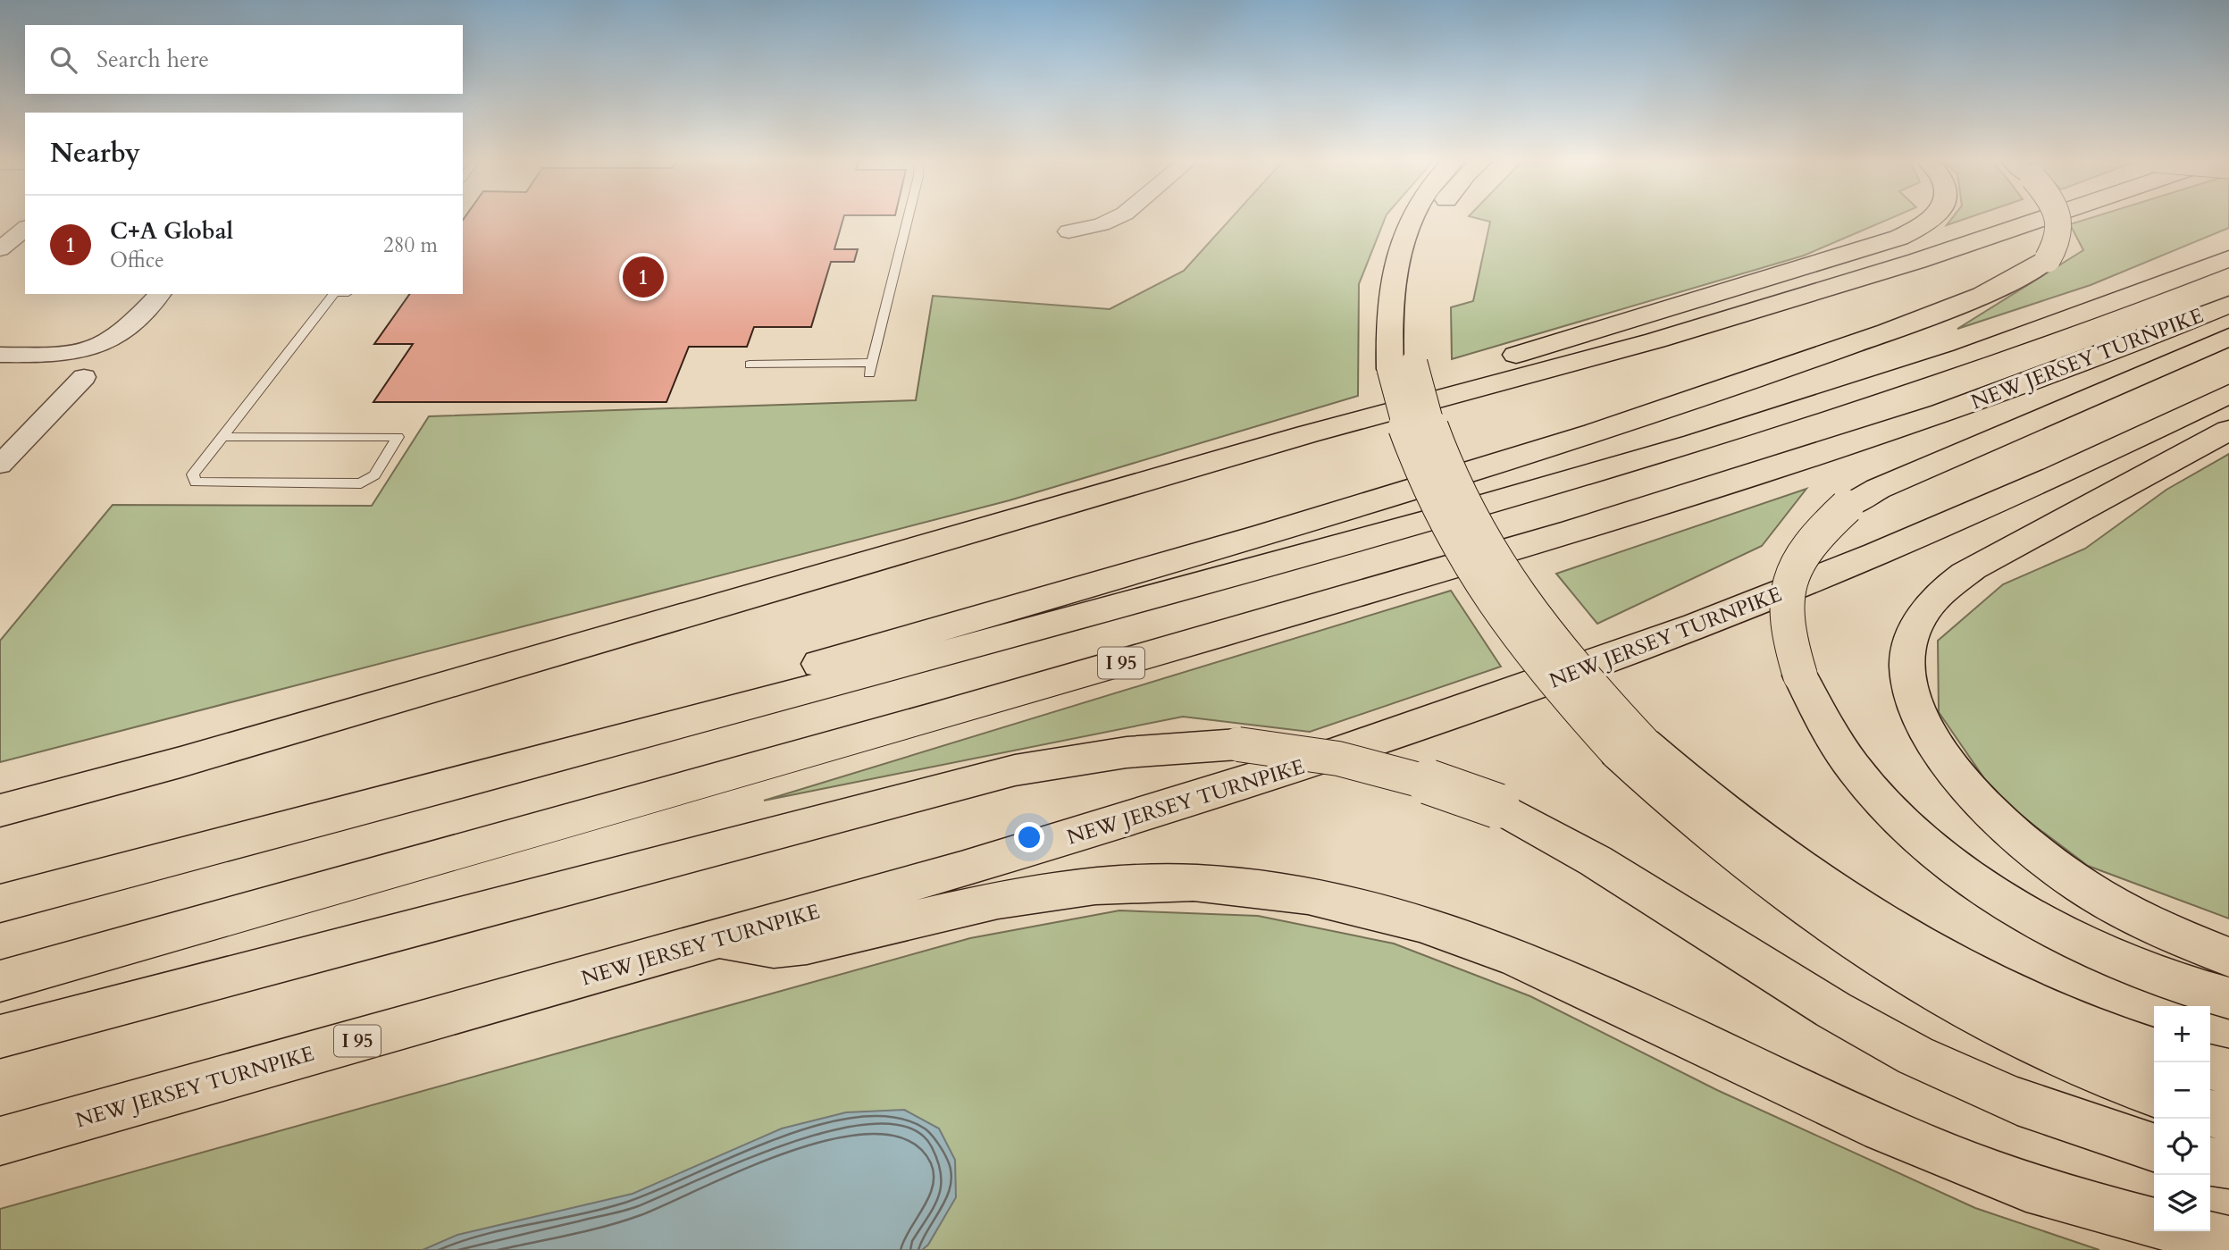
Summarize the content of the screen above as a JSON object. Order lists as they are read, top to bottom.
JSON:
{
  "streets": {
    "highway": ["NEW JERSEY TURNPIKE", "I 95"]
  },
  "page": {
    "search": "Search here",
    "heading": "Nearby",
    "list": [
      {
        "mark": "1",
        "name": "C+A Global",
        "note": "Office",
        "value": "280 m"
      }
    ],
    "pins": "1",
    "map_buttons": ["+", "−"]
  }
}
